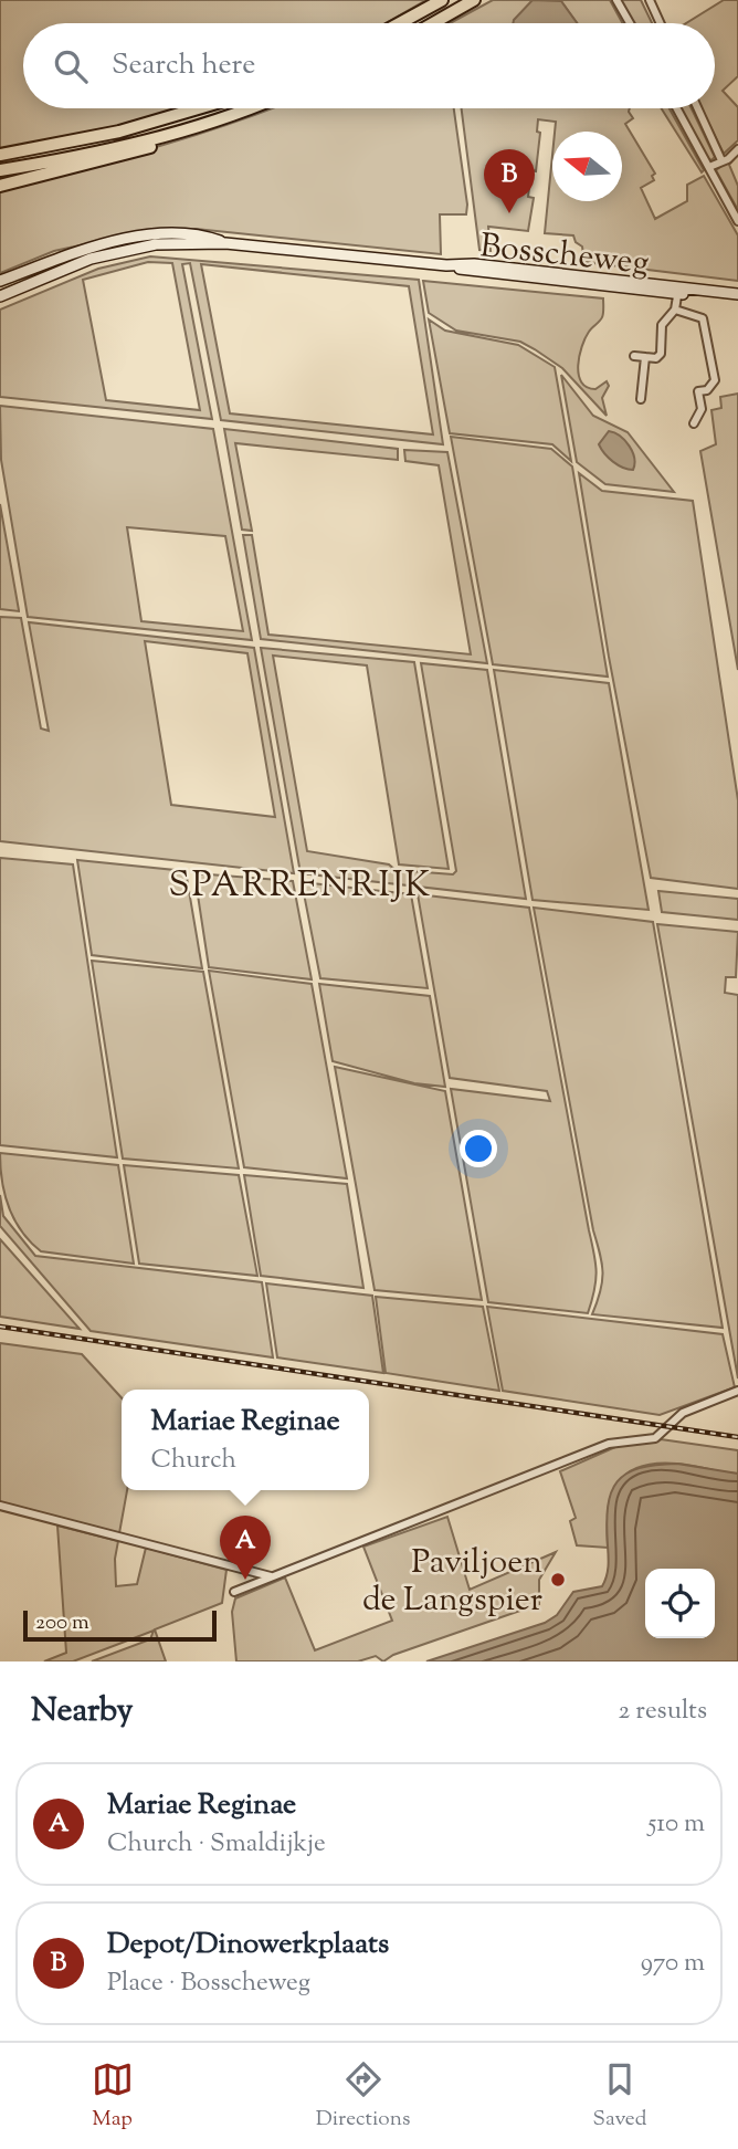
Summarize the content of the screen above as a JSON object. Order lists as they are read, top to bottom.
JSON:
{
  "streets": {
    "main road": ["Bosscheweg"]
  },
  "districts": ["SPARRENRIJK"],
  "places": ["Paviljoen de Langspier"],
  "scale_bar": "200 m",
  "north": "left",
  "page": {
    "search": "Search here",
    "pins": ["B", "A"],
    "popup": ["Mariae Reginae", "Church"],
    "scale": "200 m",
    "heading": ["Nearby", "2 results"],
    "list": [
      {
        "mark": "A",
        "name": "Mariae Reginae",
        "note": "Church · Smaldijkje",
        "value": "510 m"
      },
      {
        "mark": "B",
        "name": "Depot/Dinowerkplaats",
        "note": "Place · Bosscheweg",
        "value": "970 m"
      }
    ],
    "nav": ["Map", "Directions", "Saved"]
  }
}
